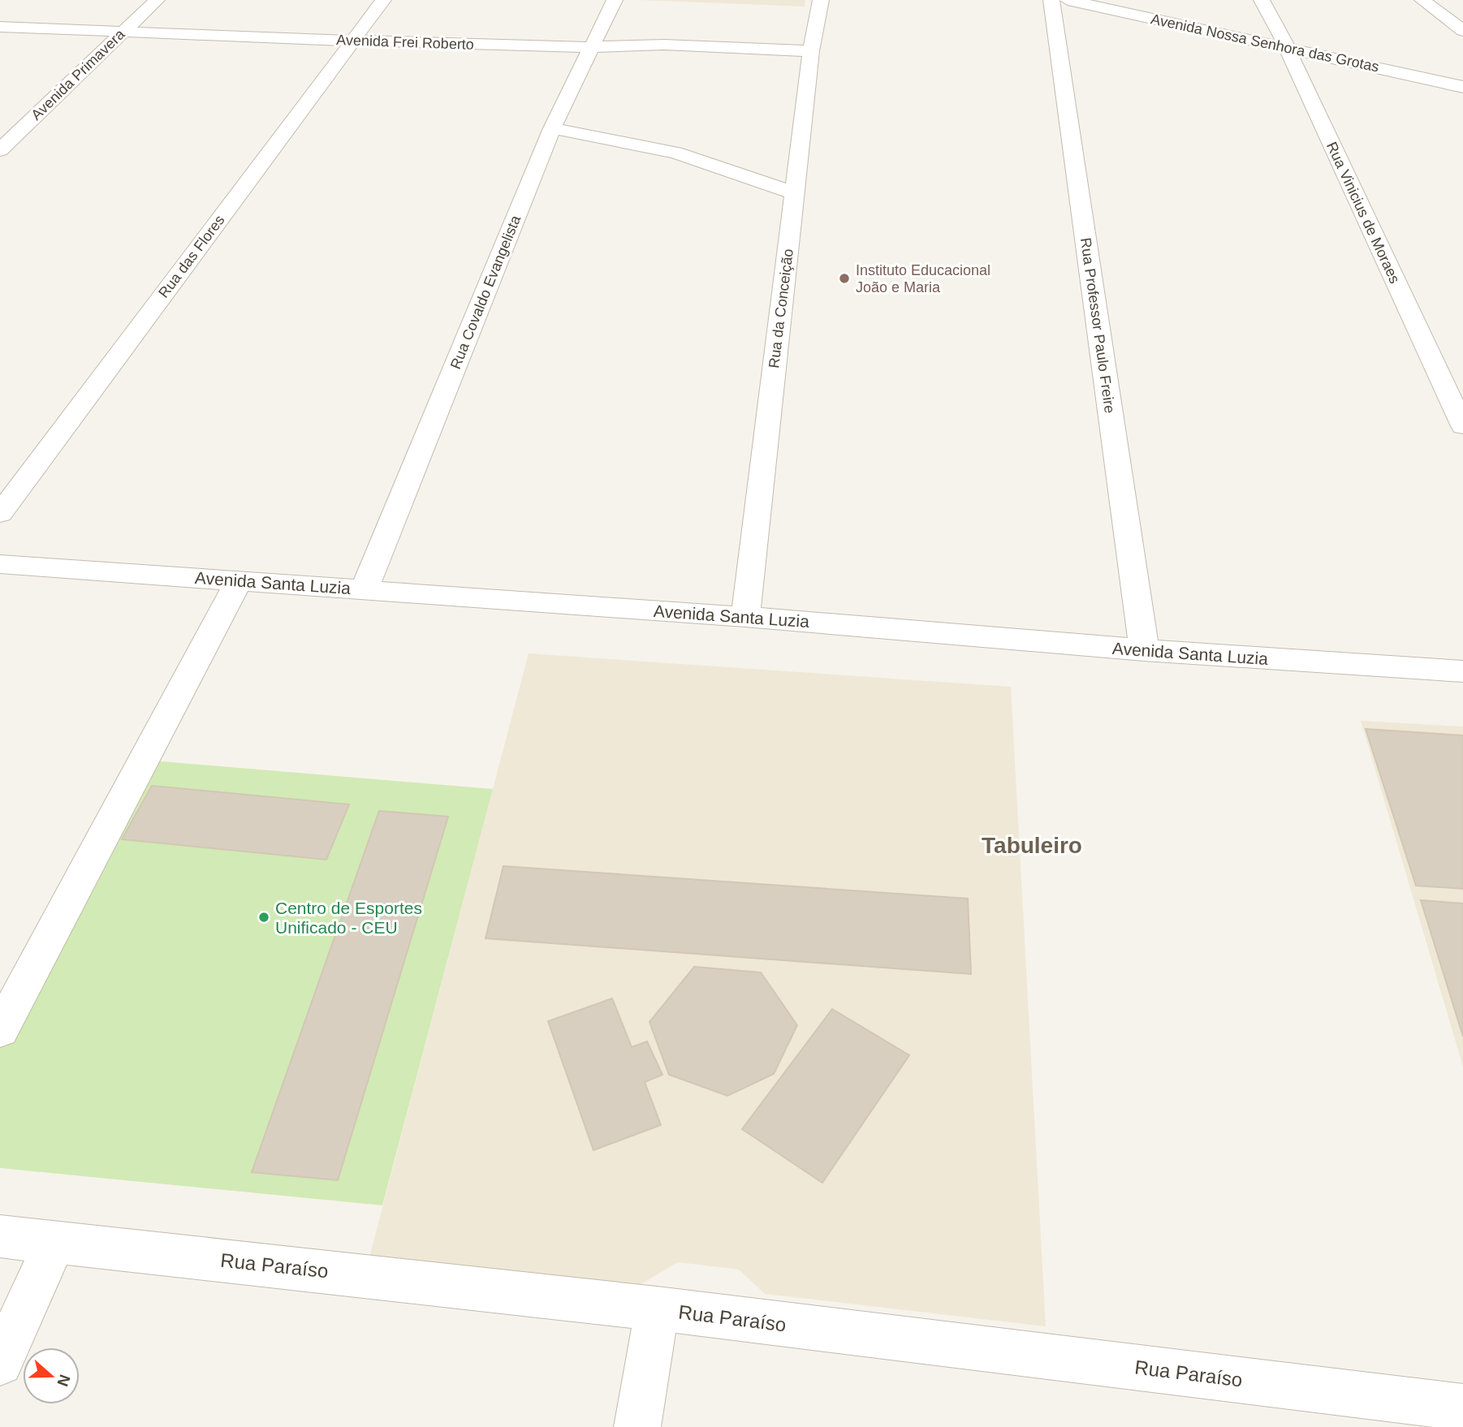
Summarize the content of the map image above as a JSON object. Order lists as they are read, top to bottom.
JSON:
{
  "streets": {
    "street": [
      "Avenida Frei Roberto",
      "Avenida Nossa Senhora das Grotas",
      "Avenida Primavera",
      "Rua Vinicius de Moraes",
      "Rua das Flores",
      "Rua Covaldo Evangelista",
      "Rua da Conceição",
      "Rua Professor Paulo Freire",
      "Avenida Santa Luzia",
      "Rua Paraíso"
    ]
  },
  "crossings": [
    ["Avenida Frei Roberto", "Avenida Primavera"],
    ["Avenida Frei Roberto", "Rua das Flores"],
    ["Avenida Frei Roberto", "Rua Covaldo Evangelista"],
    ["Avenida Frei Roberto", "Rua da Conceição"],
    ["Avenida Nossa Senhora das Grotas", "Rua Vinicius de Moraes"],
    ["Rua Covaldo Evangelista", "Avenida Santa Luzia"],
    ["Rua da Conceição", "Avenida Santa Luzia"],
    ["Rua Professor Paulo Freire", "Avenida Santa Luzia"]
  ],
  "districts": ["Tabuleiro"],
  "places": ["Instituto Educacional João e Maria", "Centro de Esportes Unificado - CEU"],
  "north": "right"
}
